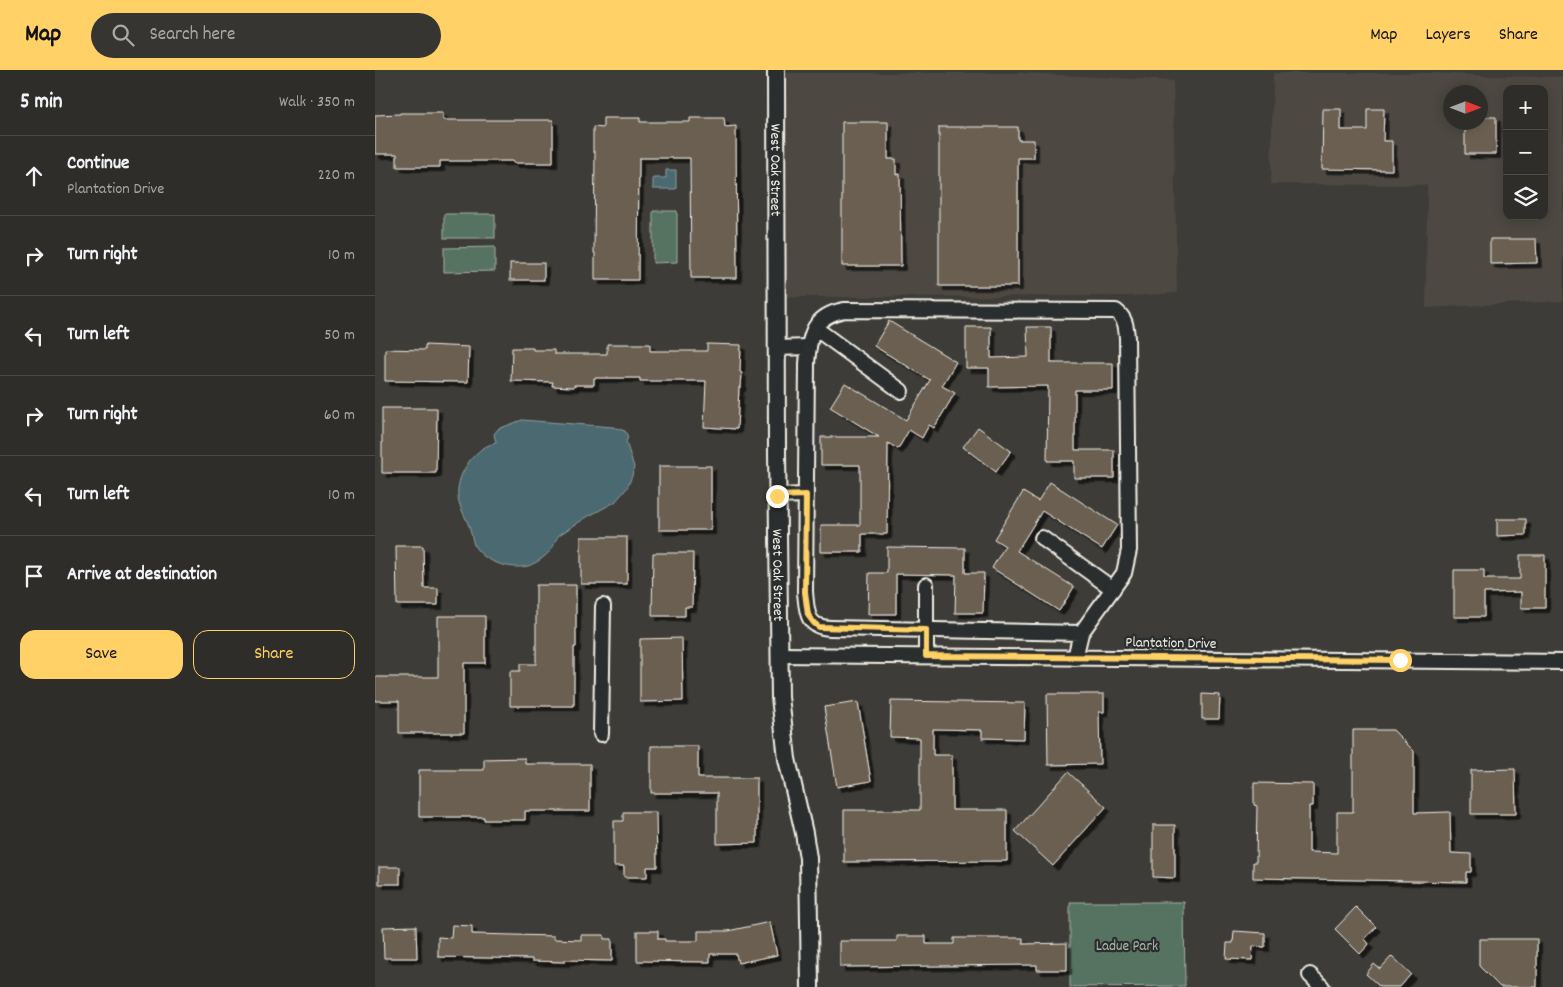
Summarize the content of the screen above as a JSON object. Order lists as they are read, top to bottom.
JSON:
{
  "streets": {
    "street": ["West Oak Street", "Plantation Drive"]
  },
  "crossings": [
    ["West Oak Street", "Plantation Drive"]
  ],
  "parks": ["Ladue Park"],
  "north": "right",
  "page": {
    "header": "Map",
    "search": "Search here",
    "nav": ["Map", "Layers", "Share"],
    "heading": ["5 min", "Walk · 350 m"],
    "map_buttons": ["+", "−"],
    "list": [
      ["Continue", "Plantation Drive", "220 m"],
      ["Turn right", "10 m"],
      ["Turn left", "50 m"],
      ["Turn right", "60 m"],
      ["Turn left", "10 m"],
      "Arrive at destination"
    ],
    "buttons": ["Save", "Share"]
  }
}
